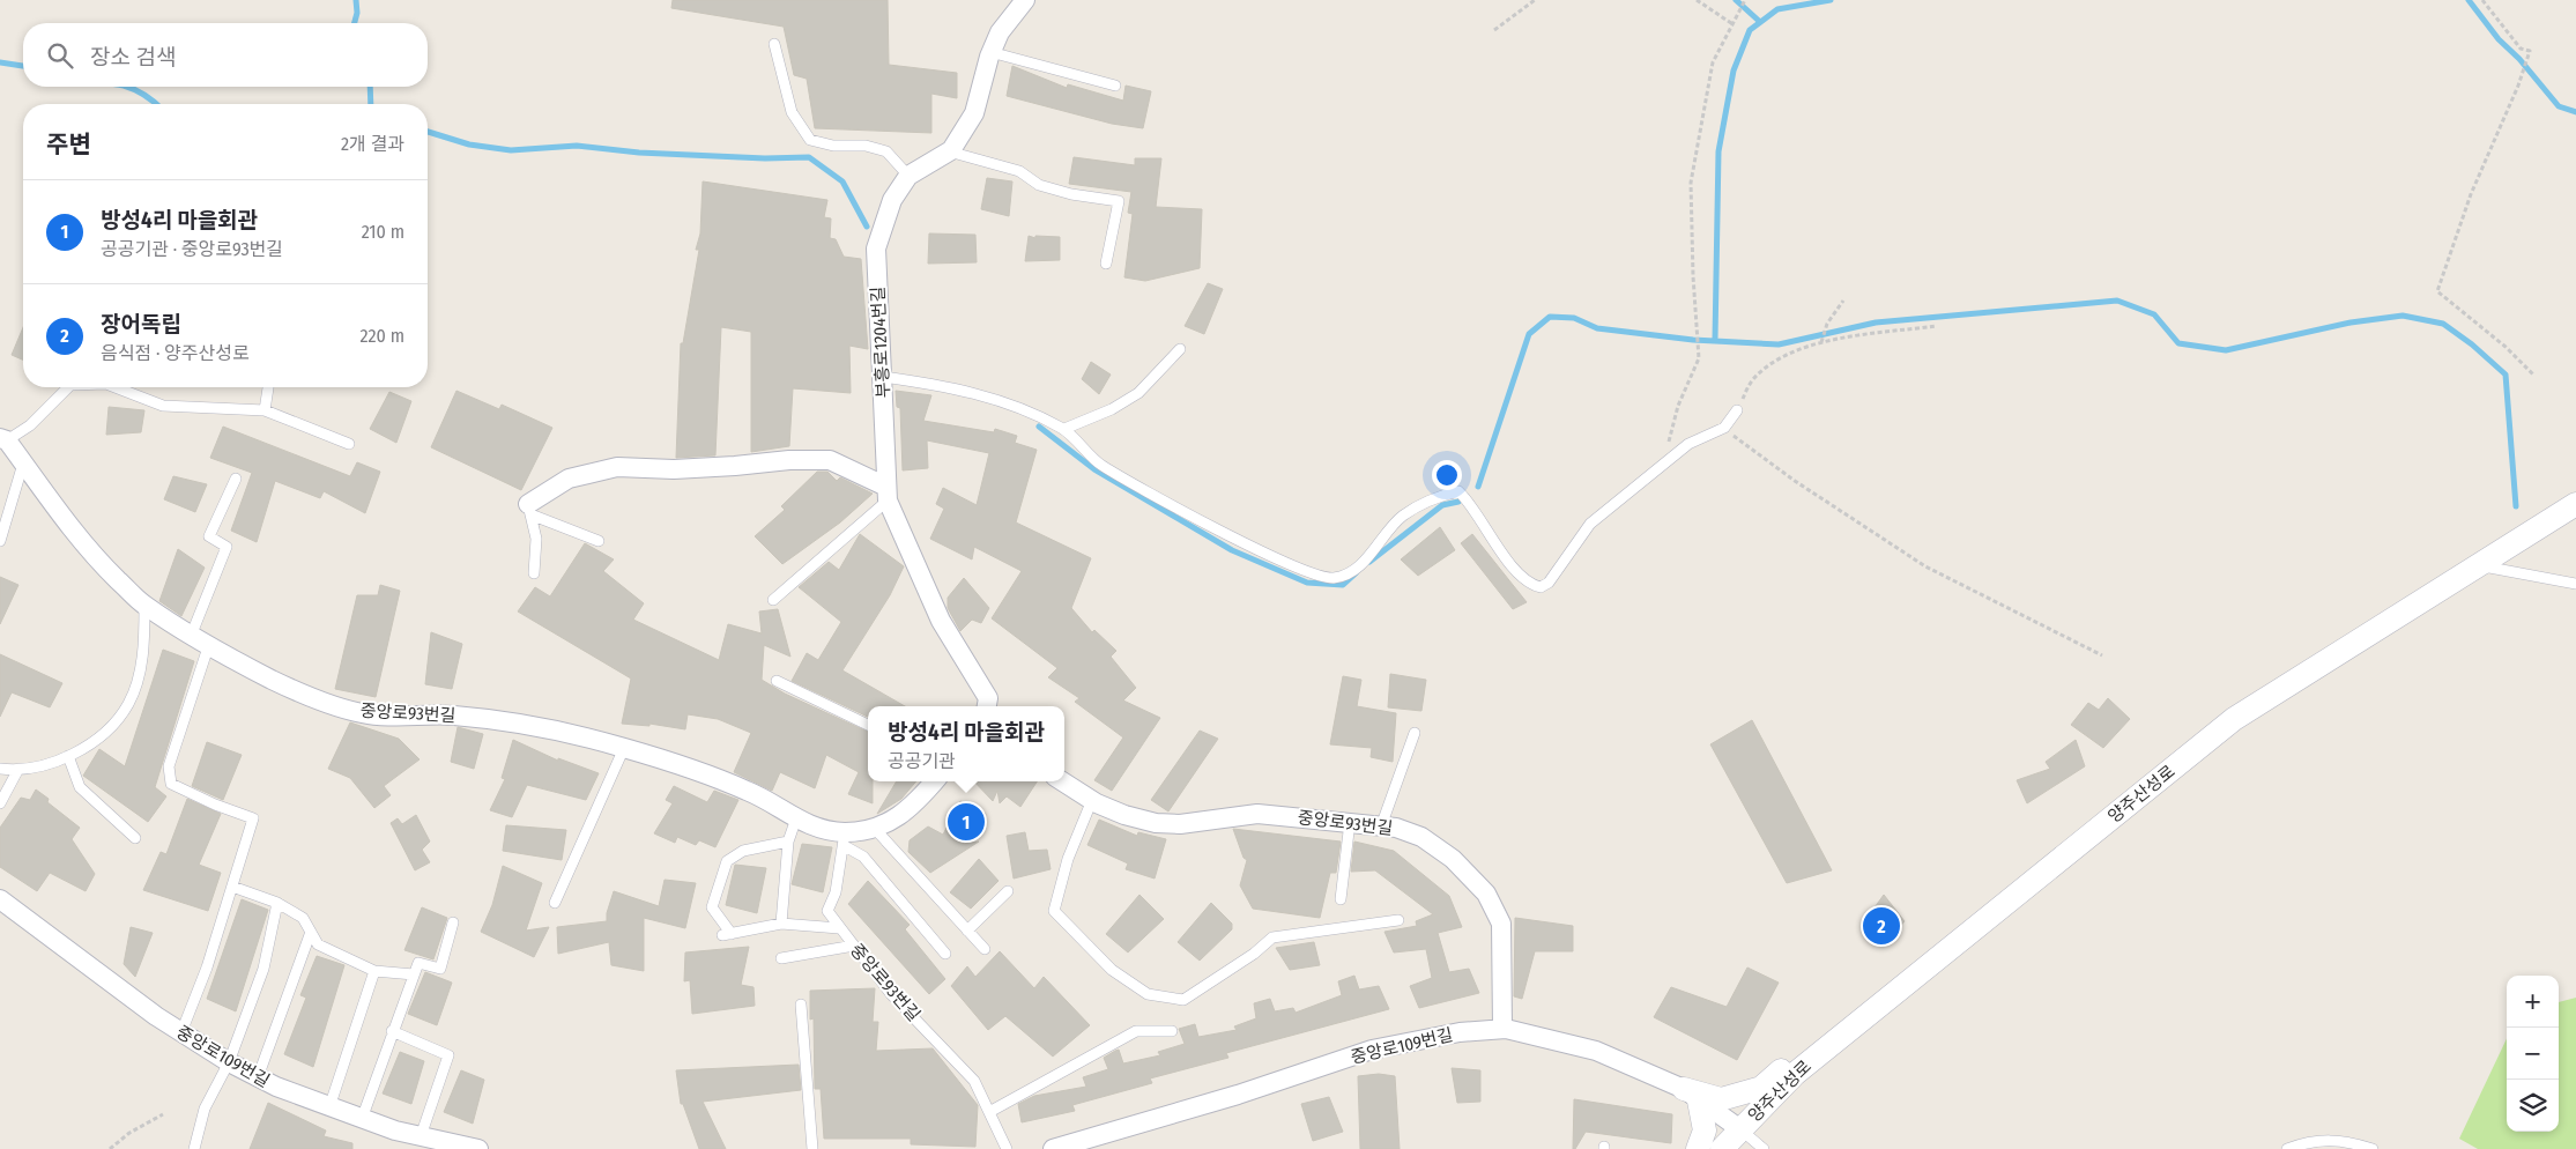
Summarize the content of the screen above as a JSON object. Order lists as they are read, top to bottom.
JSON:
{
  "streets": {
    "street": [
      "부흥로1204번길",
      "중앙로93번길",
      "양주산성로",
      "중앙로109번길"
    ]
  },
  "crossings": [
    ["중앙로93번길", "중앙로109번길"],
    ["양주산성로", "중앙로109번길"]
  ],
  "page": {
    "search": "장소 검색",
    "heading": ["주변", "2개 결과"],
    "list": [
      {
        "mark": "1",
        "name": "방성4리 마을회관",
        "note": "공공기관 · 중앙로93번길",
        "value": "210 m"
      },
      {
        "mark": "2",
        "name": "장어독립",
        "note": "음식점 · 양주산성로",
        "value": "220 m"
      }
    ],
    "popup": ["방성4리 마을회관", "공공기관"],
    "pins": ["1", "2"],
    "map_buttons": ["+", "−"]
  }
}
